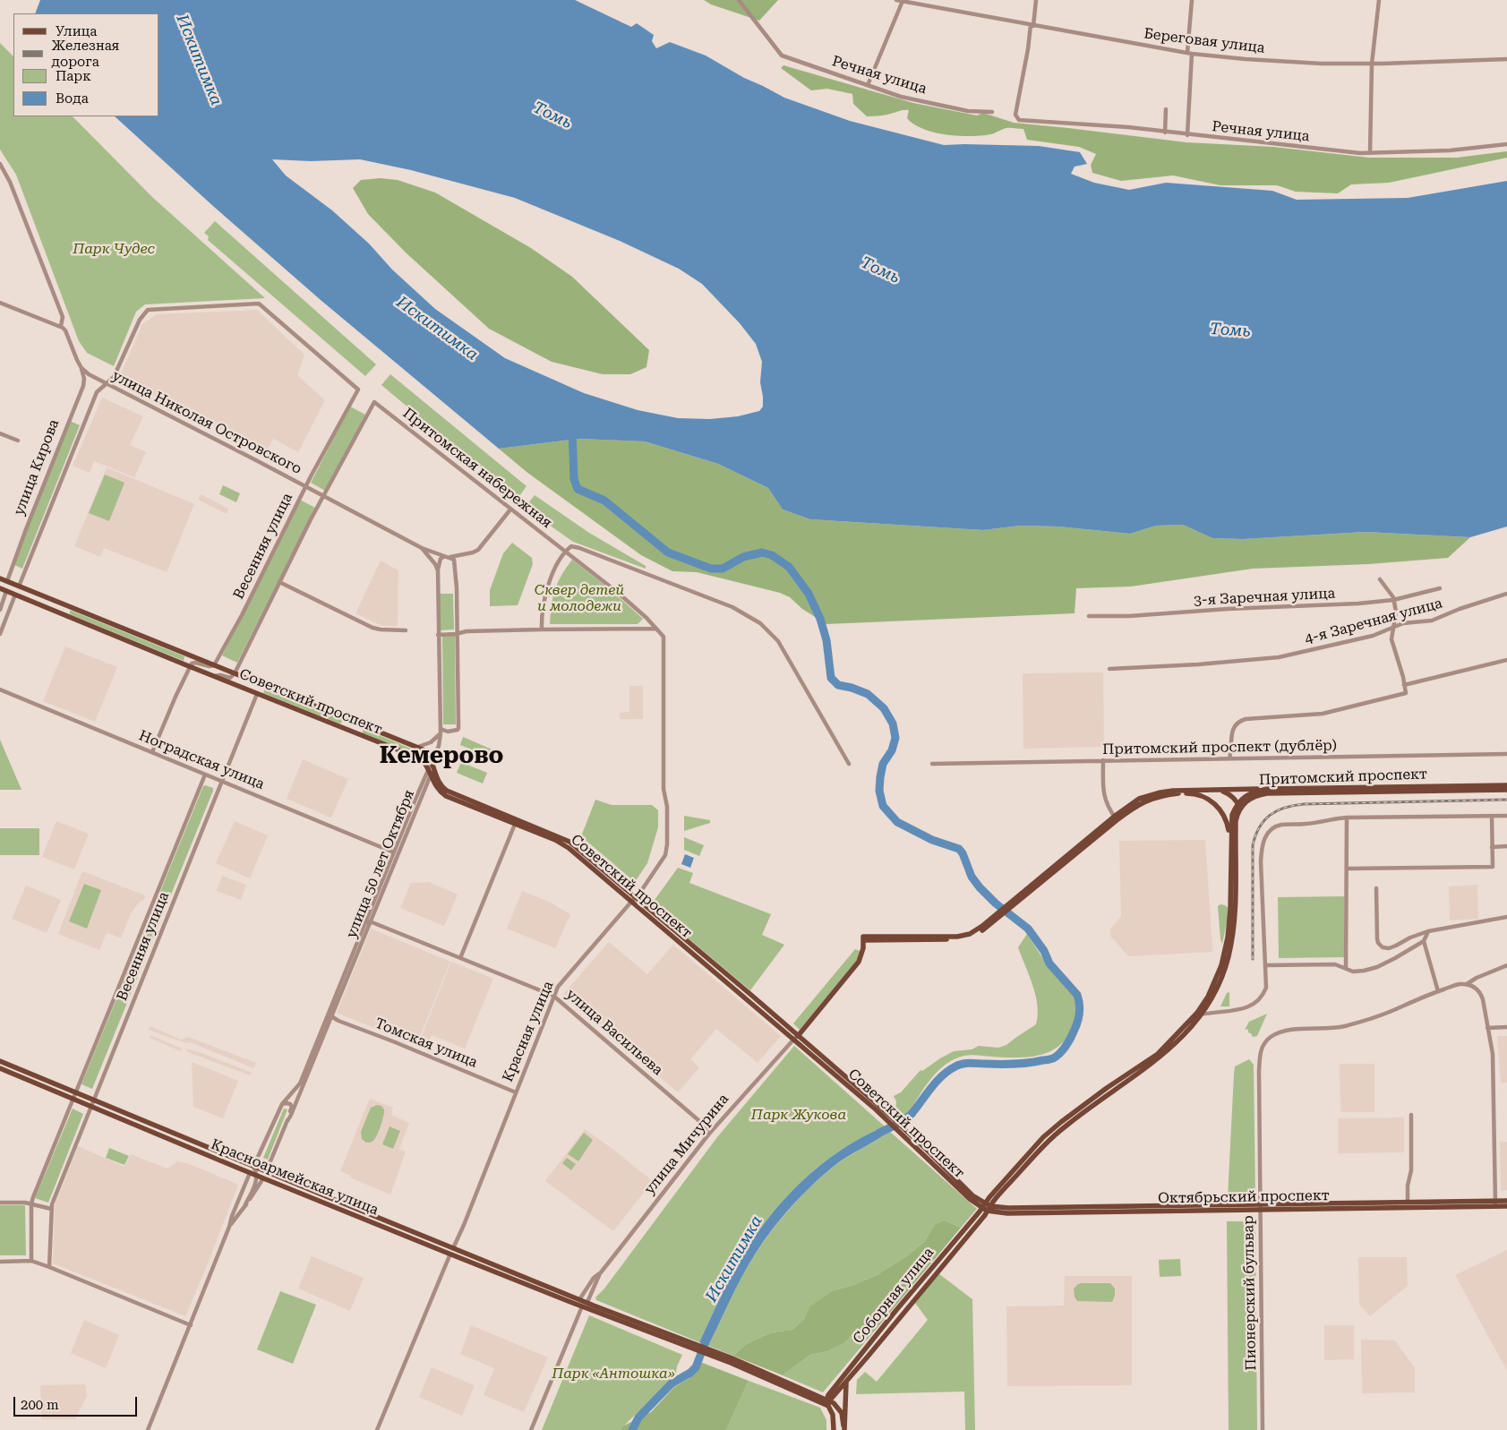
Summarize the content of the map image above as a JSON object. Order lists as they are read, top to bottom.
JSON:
{
  "streets": {
    "main road": [
      "улица Кирова",
      "Советский проспект",
      "Притомский проспект",
      "улица 50 лет Октября",
      "Красная улица",
      "улица Мичурина",
      "Красноармейская улица",
      "Октябрьский проспект",
      "Соборная улица"
    ],
    "street": [
      "Береговая улица",
      "Речная улица",
      "улица Николая Островского",
      "Притомская набережная",
      "Весенняя улица",
      "3-я Заречная улица",
      "4-я Заречная улица",
      "Притомский проспект (дублёр)",
      "Ноградская улица",
      "улица Васильева",
      "Томская улица",
      "Пионерский бульвар"
    ]
  },
  "crossings": [
    ["Береговая улица", "Речная улица"],
    ["улица Николая Островского", "улица Кирова"],
    ["улица Николая Островского", "Весенняя улица"],
    ["улица Кирова", "Весенняя улица"],
    ["улица Кирова", "Советский проспект"],
    ["Притомская набережная", "Весенняя улица"],
    ["Притомская набережная", "Красная улица"],
    ["Весенняя улица", "Советский проспект"],
    ["Весенняя улица", "Ноградская улица"],
    ["Весенняя улица", "Красноармейская улица"],
    ["Советский проспект", "улица 50 лет Октября"],
    ["Советский проспект", "Красная улица"],
    ["Советский проспект", "улица Мичурина"],
    ["Советский проспект", "Октябрьский проспект"],
    ["Советский проспект", "Соборная улица"],
    ["Ноградская улица", "улица 50 лет Октября"],
    ["улица 50 лет Октября", "улица Васильева"],
    ["улица 50 лет Октября", "Томская улица"],
    ["улица 50 лет Октября", "Красноармейская улица"],
    ["Красная улица", "улица Васильева"],
    ["Красная улица", "Томская улица"],
    ["Красная улица", "Красноармейская улица"],
    ["улица Васильева", "улица Мичурина"],
    ["улица Мичурина", "Красноармейская улица"],
    ["Октябрьский проспект", "Пионерский бульвар"],
    ["Октябрьский проспект", "Соборная улица"]
  ],
  "districts": ["Кемерово"],
  "water": ["Искитимка", "Томь"],
  "parks": [
    "Парк Чудес",
    "Сквер детей и молодежи",
    "Парк Жукова",
    "Парк «Антошка»"
  ],
  "legend": [
    "Улица",
    "Железная дорога",
    "Парк",
    "Вода"
  ],
  "scale_bar": "200 m"
}
